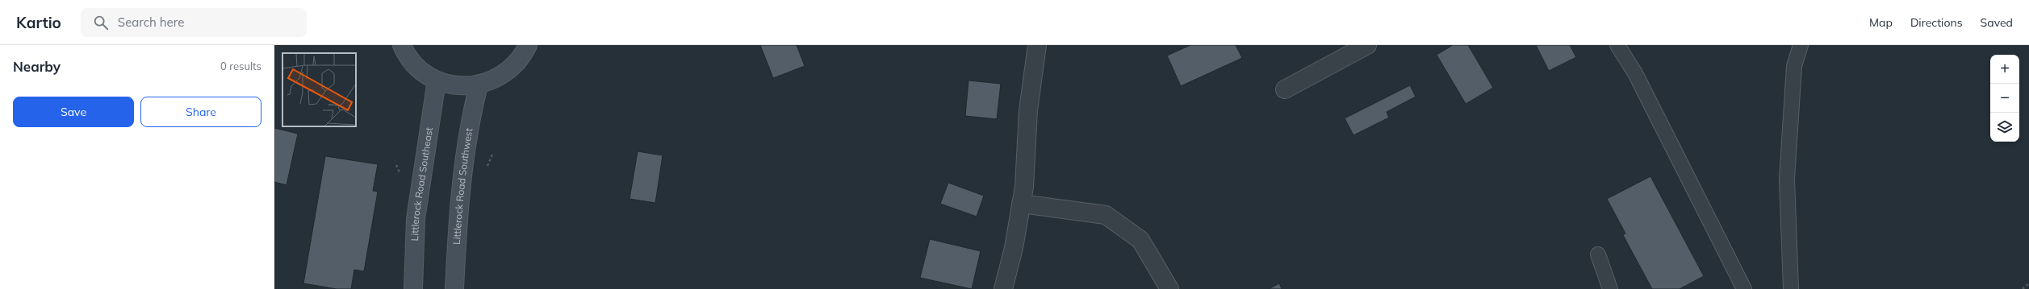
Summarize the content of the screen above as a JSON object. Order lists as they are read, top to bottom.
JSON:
{
  "streets": {
    "main road": ["Littlerock Road Southeast", "Littlerock Road Southwest"]
  },
  "page": {
    "header": "Kartio",
    "search": "Search here",
    "nav": ["Map", "Directions", "Saved"],
    "heading": ["Nearby", "0 results"],
    "map_buttons": ["+", "−"],
    "buttons": ["Save", "Share"]
  }
}
